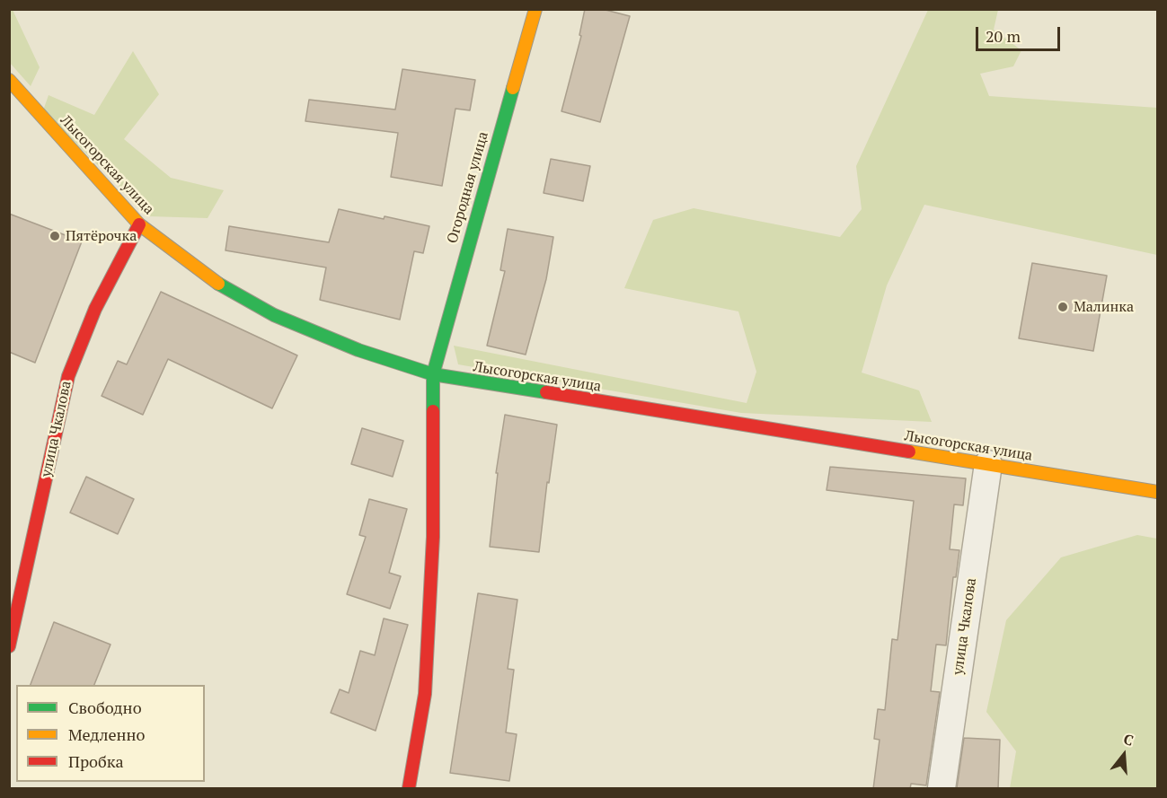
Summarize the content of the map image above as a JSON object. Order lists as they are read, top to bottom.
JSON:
{
  "streets": {
    "street": ["Лысогорская улица", "Огородная улица", "улица Чкалова"]
  },
  "crossings": [
    ["Лысогорская улица", "Огородная улица"],
    ["Лысогорская улица", "улица Чкалова"]
  ],
  "places": ["Пятёрочка", "Малинка"],
  "legend": ["Свободно", "Медленно", "Пробка"],
  "scale_bar": "20 m",
  "north": "top"
}
